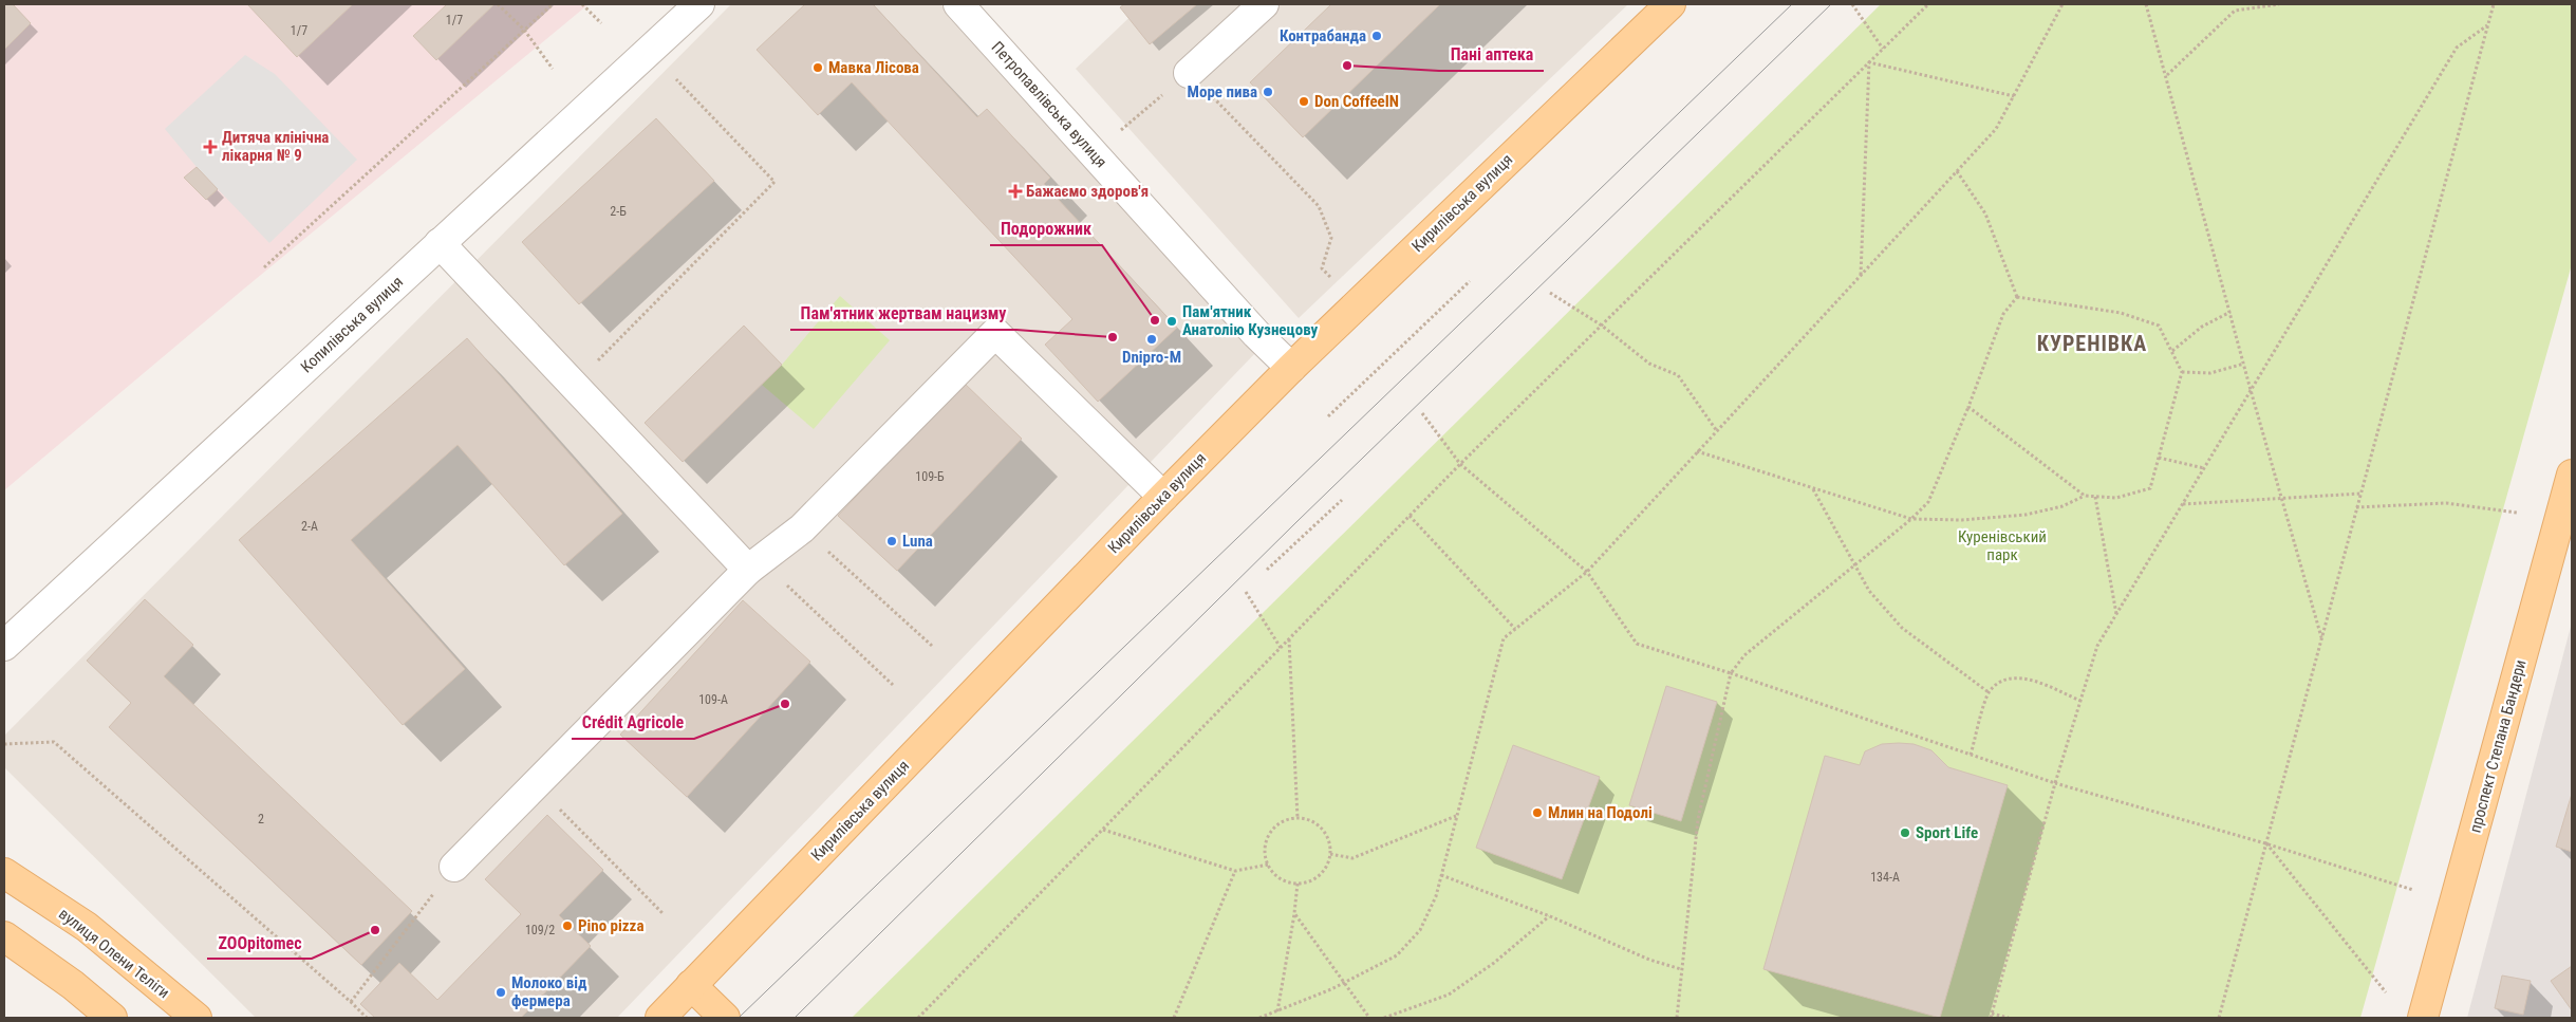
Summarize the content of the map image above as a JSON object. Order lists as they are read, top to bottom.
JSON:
{
  "streets": {
    "main road": ["Кирилівська вулиця", "проспект Степана Бандери", "вулиця Олени Теліги"],
    "street": ["Петропавлівська вулиця", "Копилівська вулиця"]
  },
  "crossings": [
    ["Петропавлівська вулиця", "Кирилівська вулиця"]
  ],
  "districts": ["КУРЕНІВКА"],
  "parks": ["Куренівський парк"],
  "places": {
    "other": [
      "Контрабанда",
      "Пані аптека",
      "Мавка Лісова",
      "Море пива",
      "Don CoffeeIN",
      "Подорожник",
      "Пам'ятник Анатолію Кузнецову",
      "Пам'ятник жертвам нацизму",
      "Dnipro-M",
      "Luna",
      "Crédit Agricole",
      "Млин на Подолі",
      "Sport Life",
      "Pino pizza",
      "ZOOpitomec",
      "Молоко від фермера"
    ],
    "health": ["Дитяча клінічна лікарня № 9", "Бажаємо здоров'я"]
  },
  "house_numbers": [
    "1/7",
    "1/7",
    "2-Б",
    "109-Б",
    "2-А",
    "109-А",
    "2",
    "134-А",
    "109/2"
  ]
}
